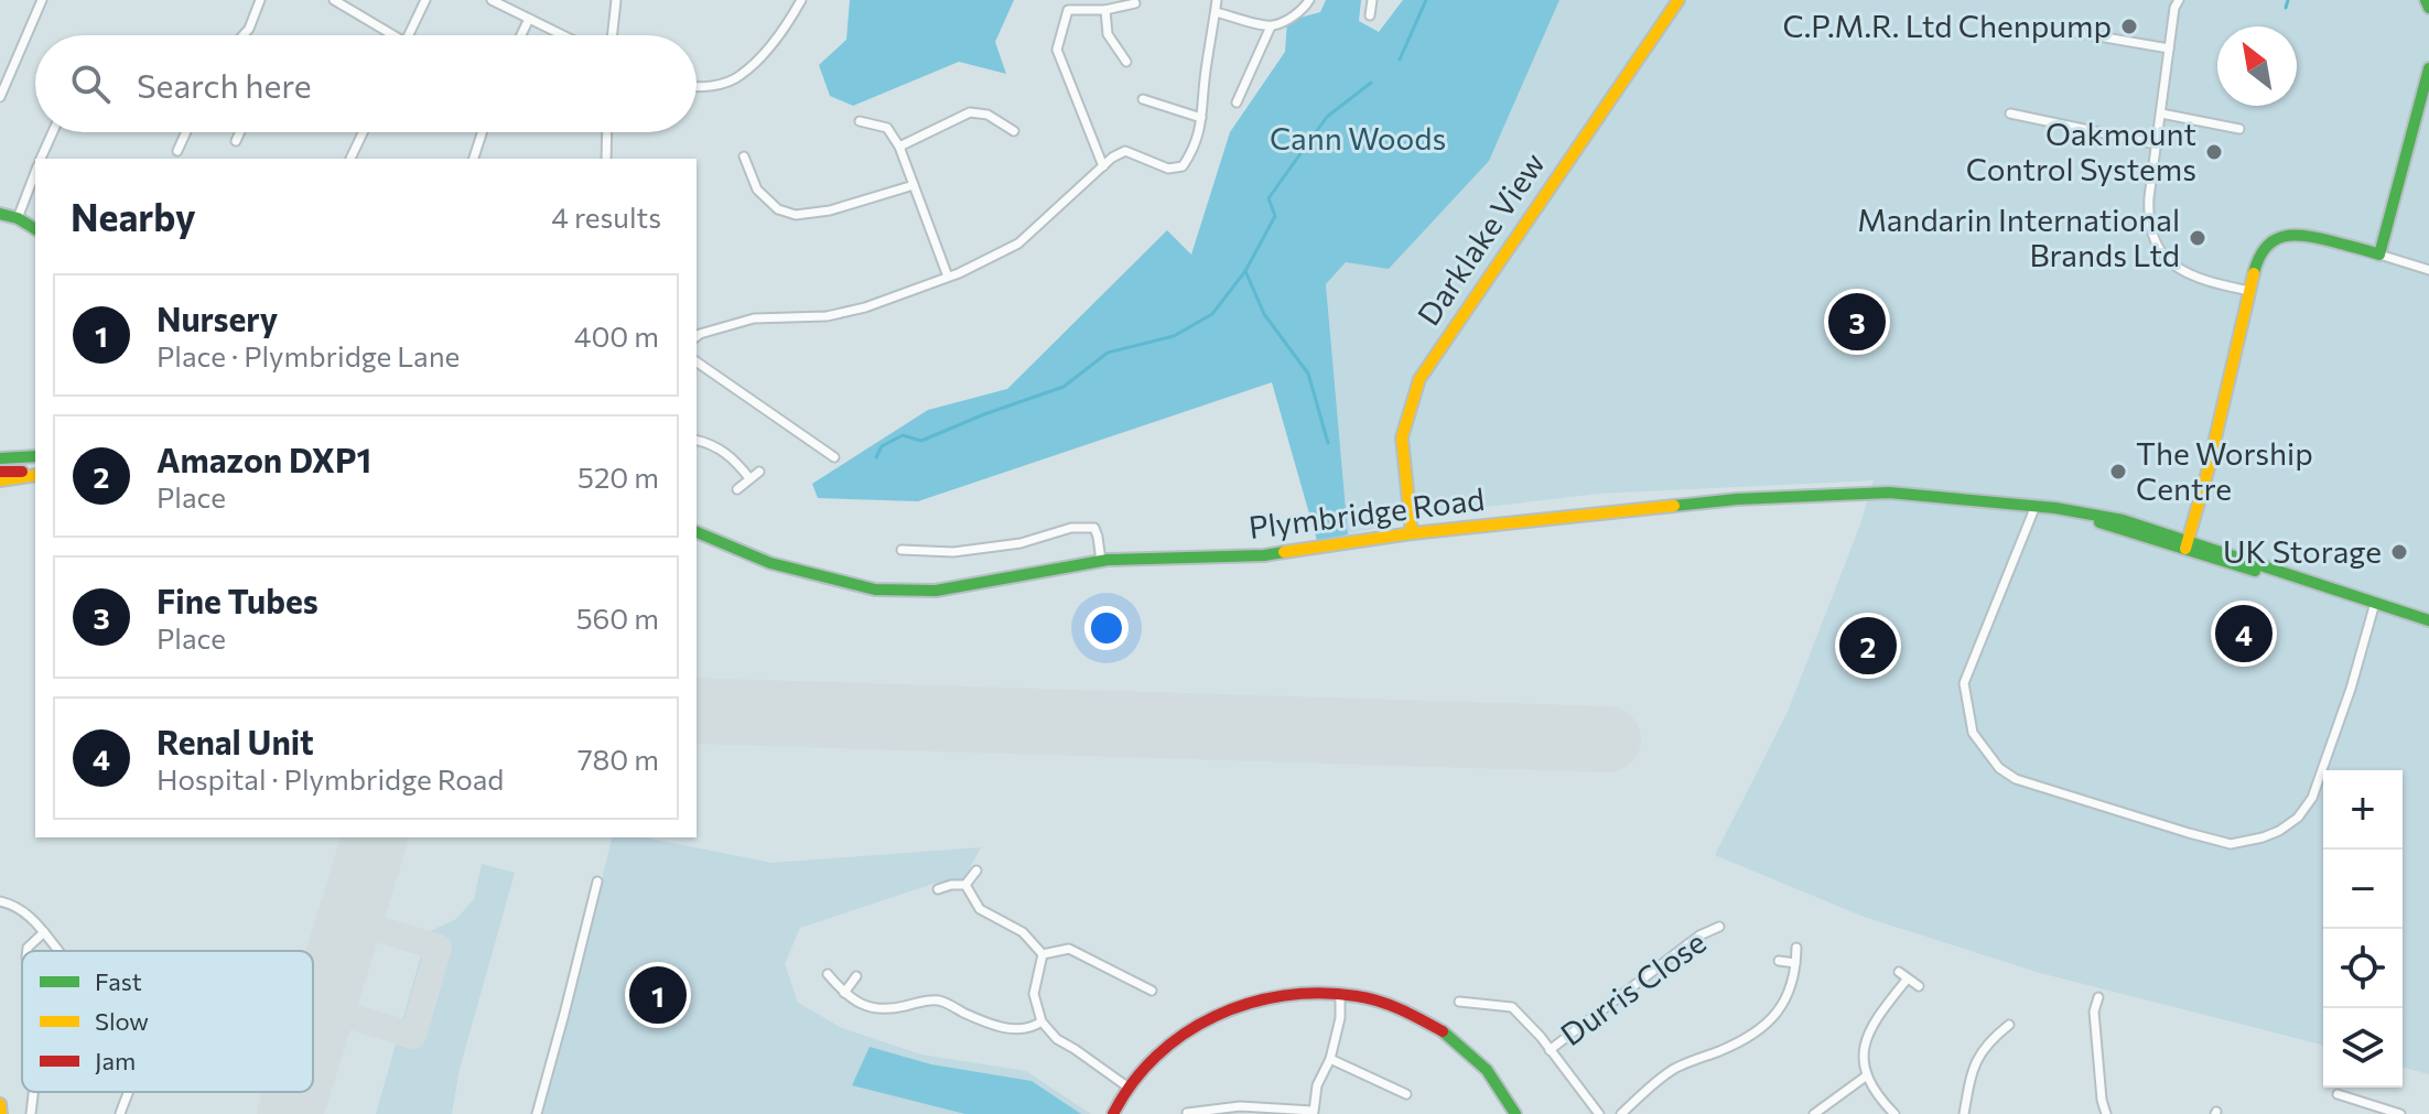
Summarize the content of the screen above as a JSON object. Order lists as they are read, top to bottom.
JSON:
{
  "streets": {
    "main road": ["Darklake View", "Plymbridge Road"],
    "street": ["Durris Close"]
  },
  "crossings": [
    ["Darklake View", "Plymbridge Road"]
  ],
  "parks": ["Cann Woods"],
  "places": [
    "C.P.M.R. Ltd Chenpump",
    "Oakmount Control Systems",
    "Mandarin International Brands Ltd",
    "The Worship Centre",
    "UK Storage"
  ],
  "legend": ["Fast", "Slow", "Jam"],
  "north": "top left",
  "page": {
    "search": "Search here",
    "heading": ["Nearby", "4 results"],
    "list": [
      {
        "mark": "1",
        "name": "Nursery",
        "note": "Place · Plymbridge Lane",
        "value": "400 m"
      },
      {
        "mark": "2",
        "name": "Amazon DXP1",
        "note": "Place",
        "value": "520 m"
      },
      {
        "mark": "3",
        "name": "Fine Tubes",
        "note": "Place",
        "value": "560 m"
      },
      {
        "mark": "4",
        "name": "Renal Unit",
        "note": "Hospital · Plymbridge Road",
        "value": "780 m"
      }
    ],
    "pins": [
      "3",
      "4",
      "2",
      "1"
    ],
    "map_buttons": ["+", "−"]
  }
}
